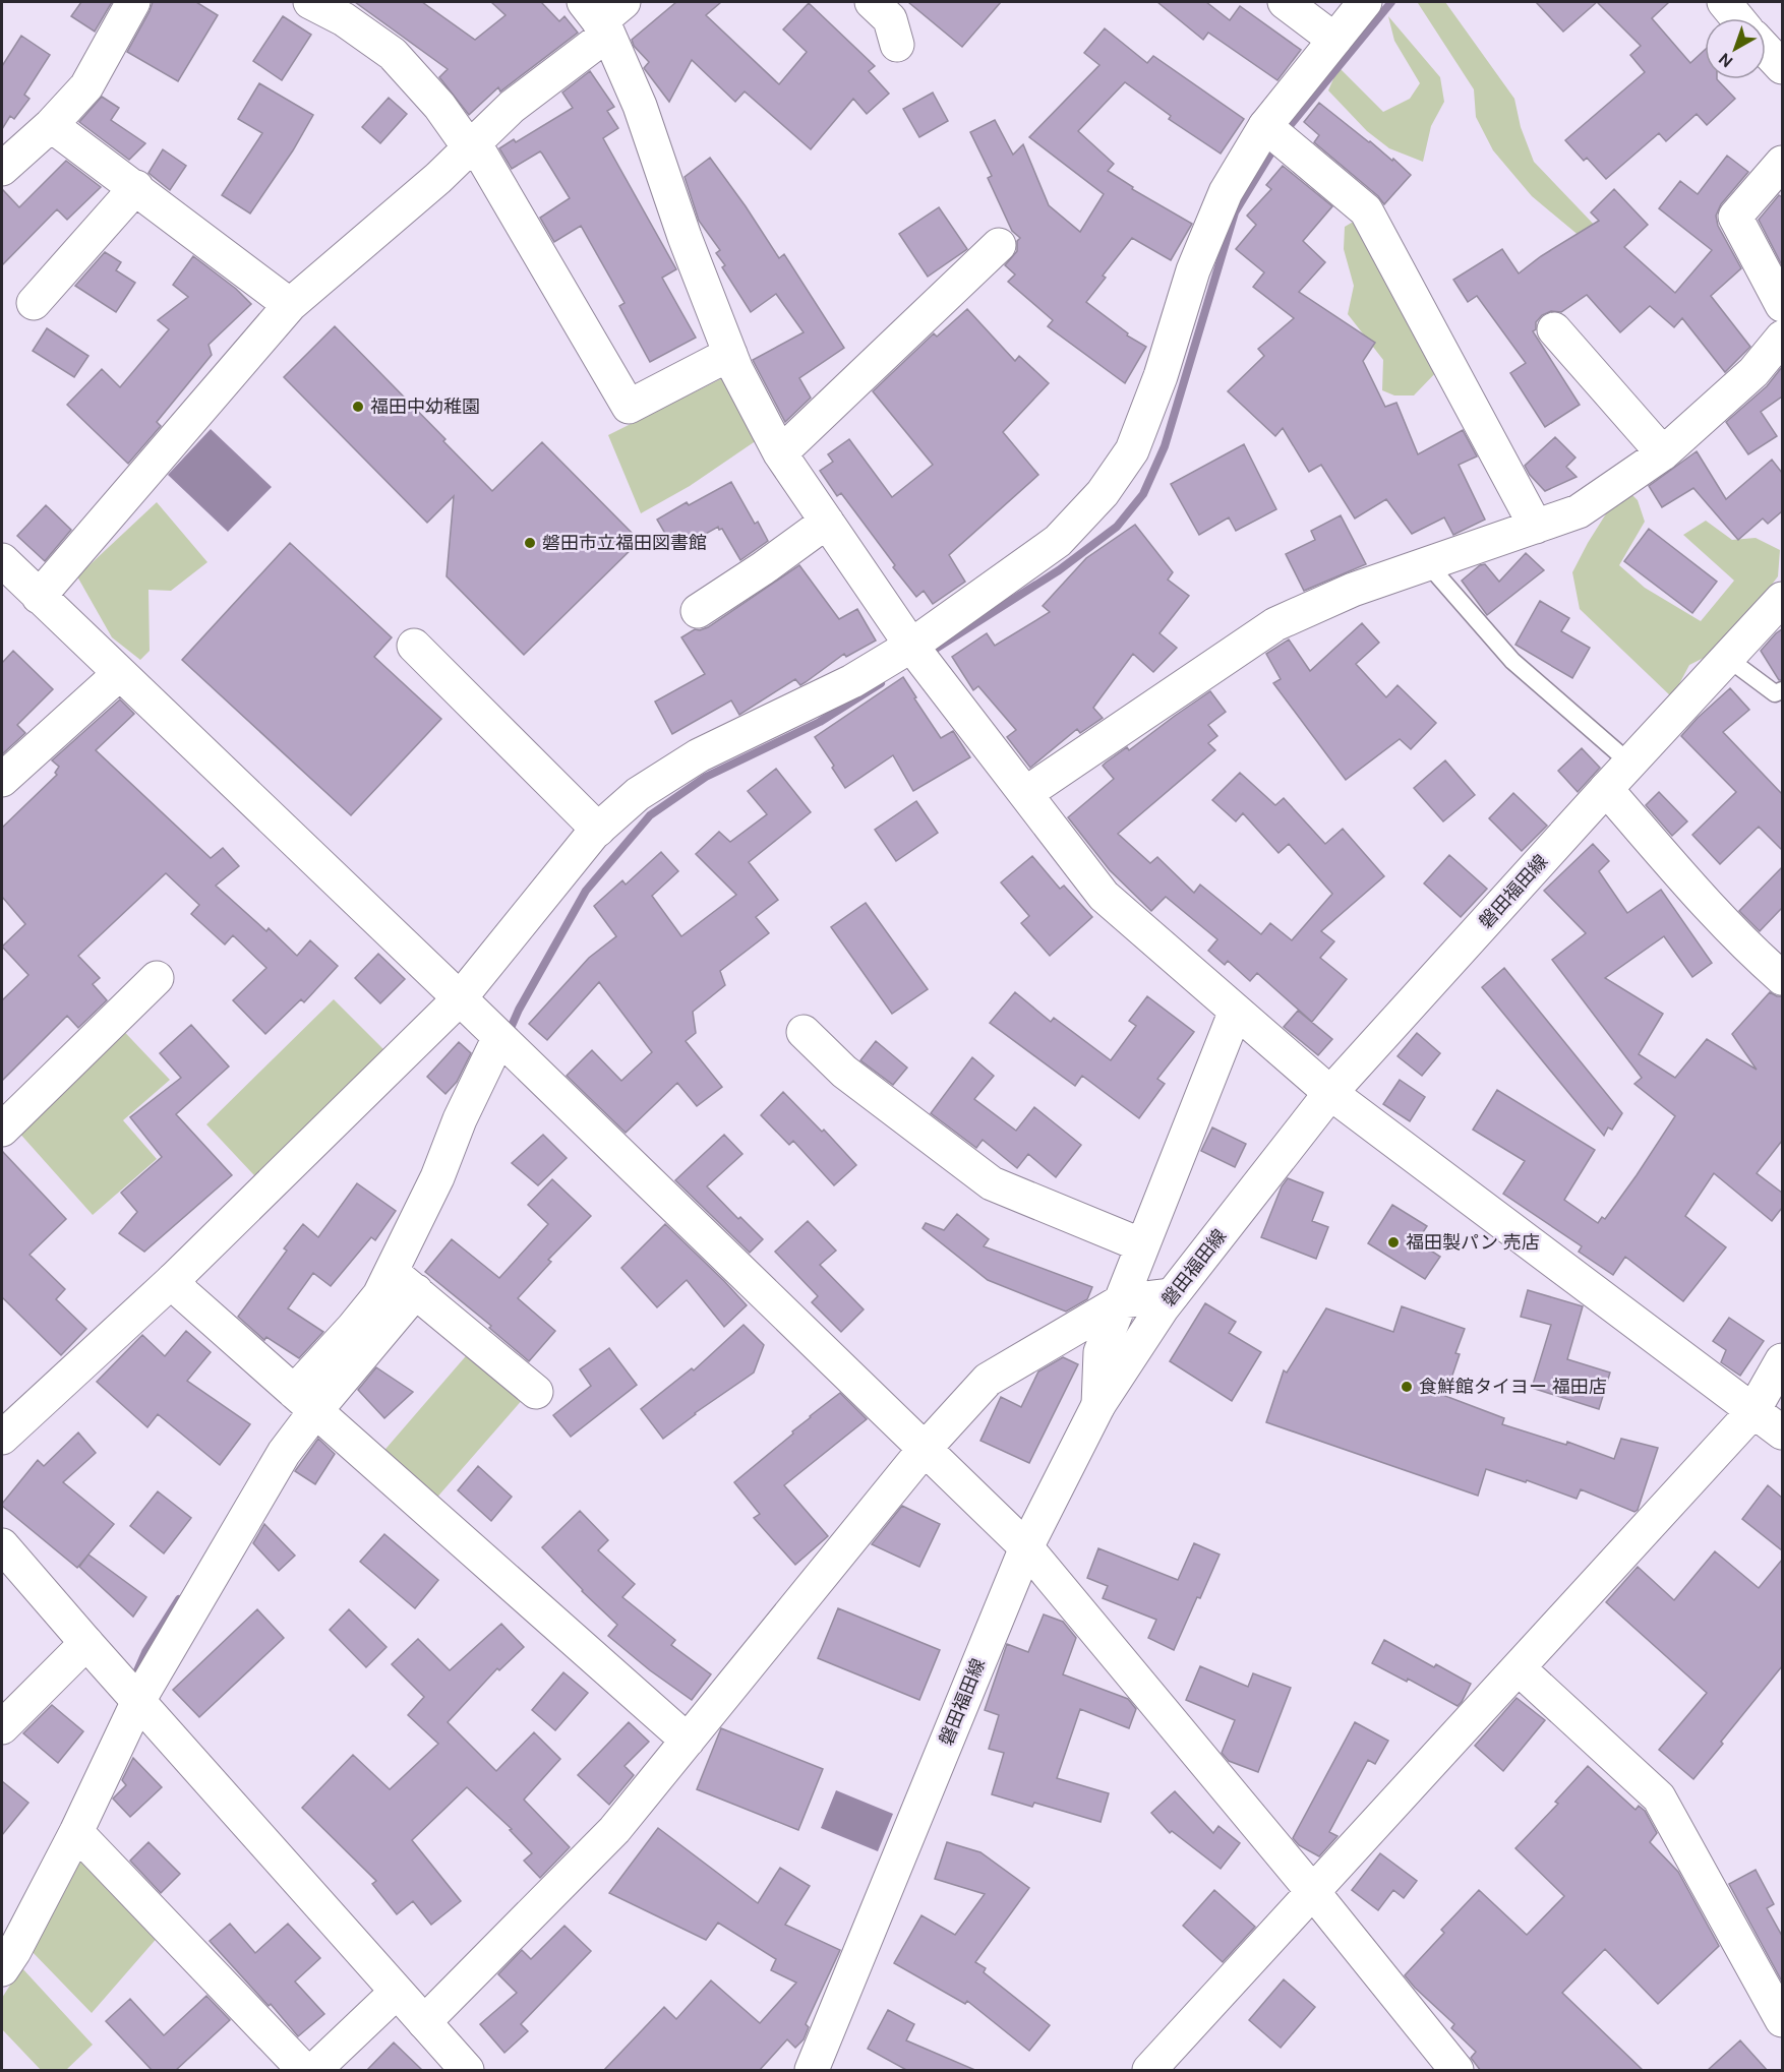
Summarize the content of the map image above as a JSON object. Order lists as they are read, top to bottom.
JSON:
{
  "streets": {
    "street": ["磐田福田線"]
  },
  "places": [
    "福田中幼稚園",
    "磐田市立福田図書館",
    "福田製パン 売店",
    "食鮮館タイヨー 福田店"
  ],
  "north": "bottom left"
}
